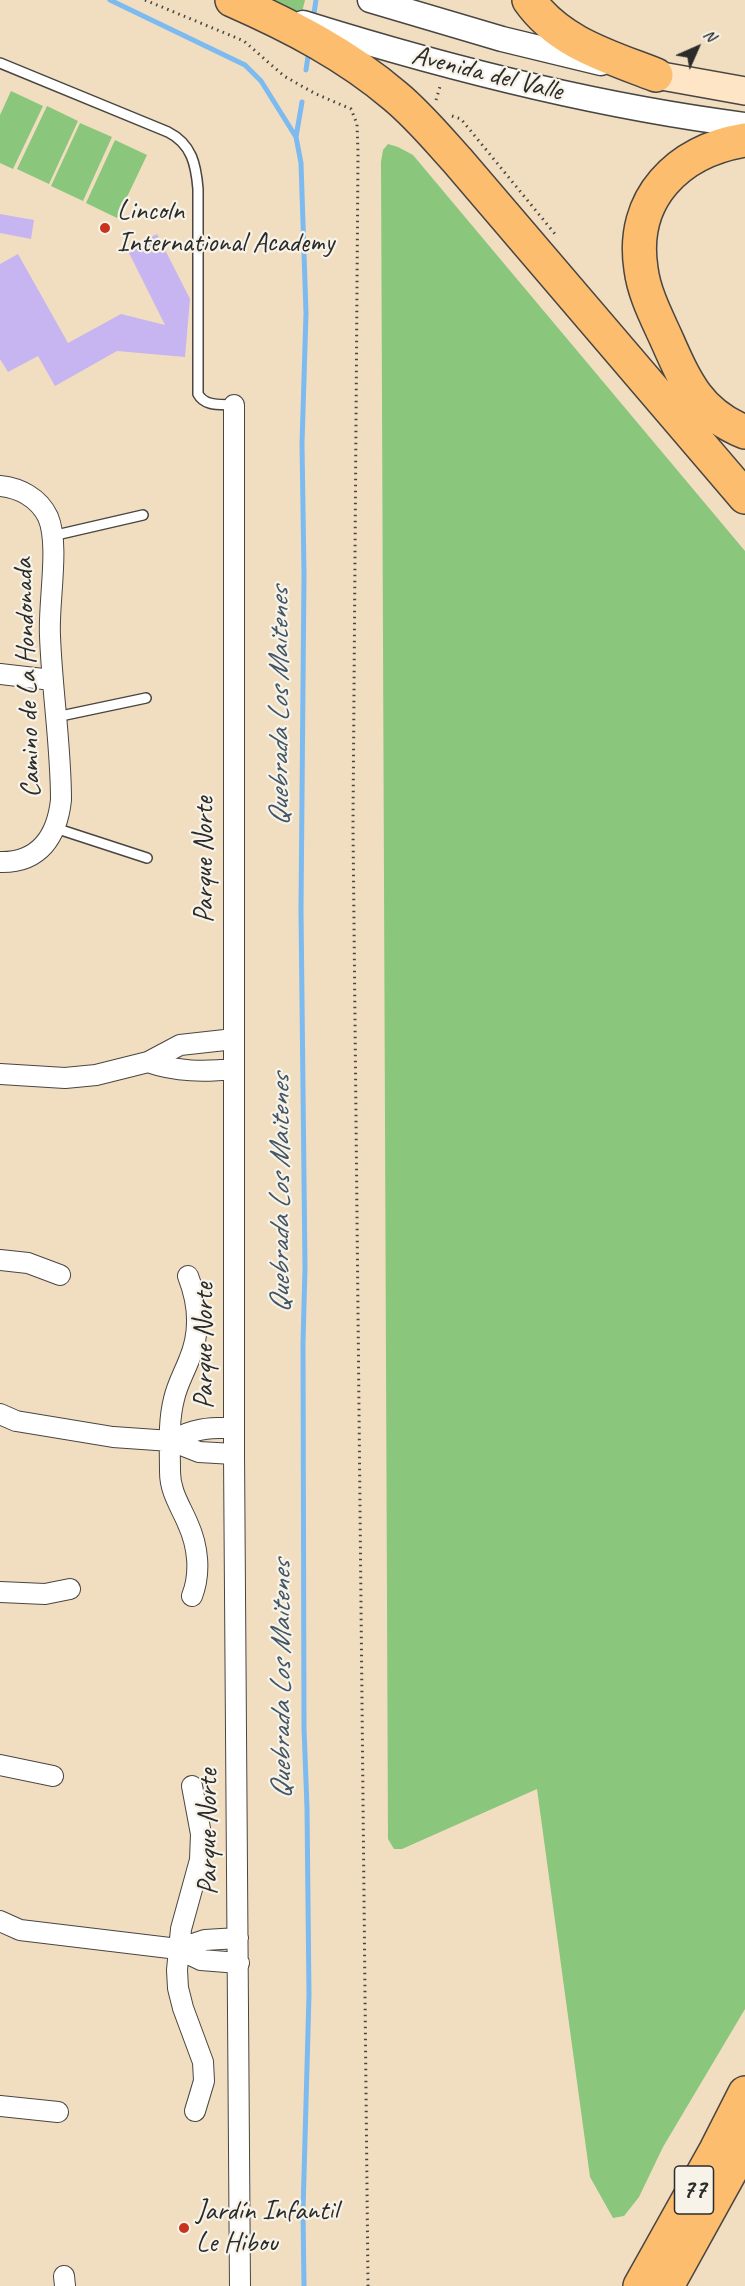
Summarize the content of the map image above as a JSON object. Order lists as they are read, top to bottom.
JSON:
{
  "streets": {
    "highway": ["77"],
    "main road": ["Avenida del Valle"],
    "street": ["Camino de La Hondonada", "Parque Norte"]
  },
  "water": ["Quebrada Los Maitenes"],
  "places": ["Lincoln International Academy", "Jardín Infantil Le Hibou"],
  "north": "top right"
}
